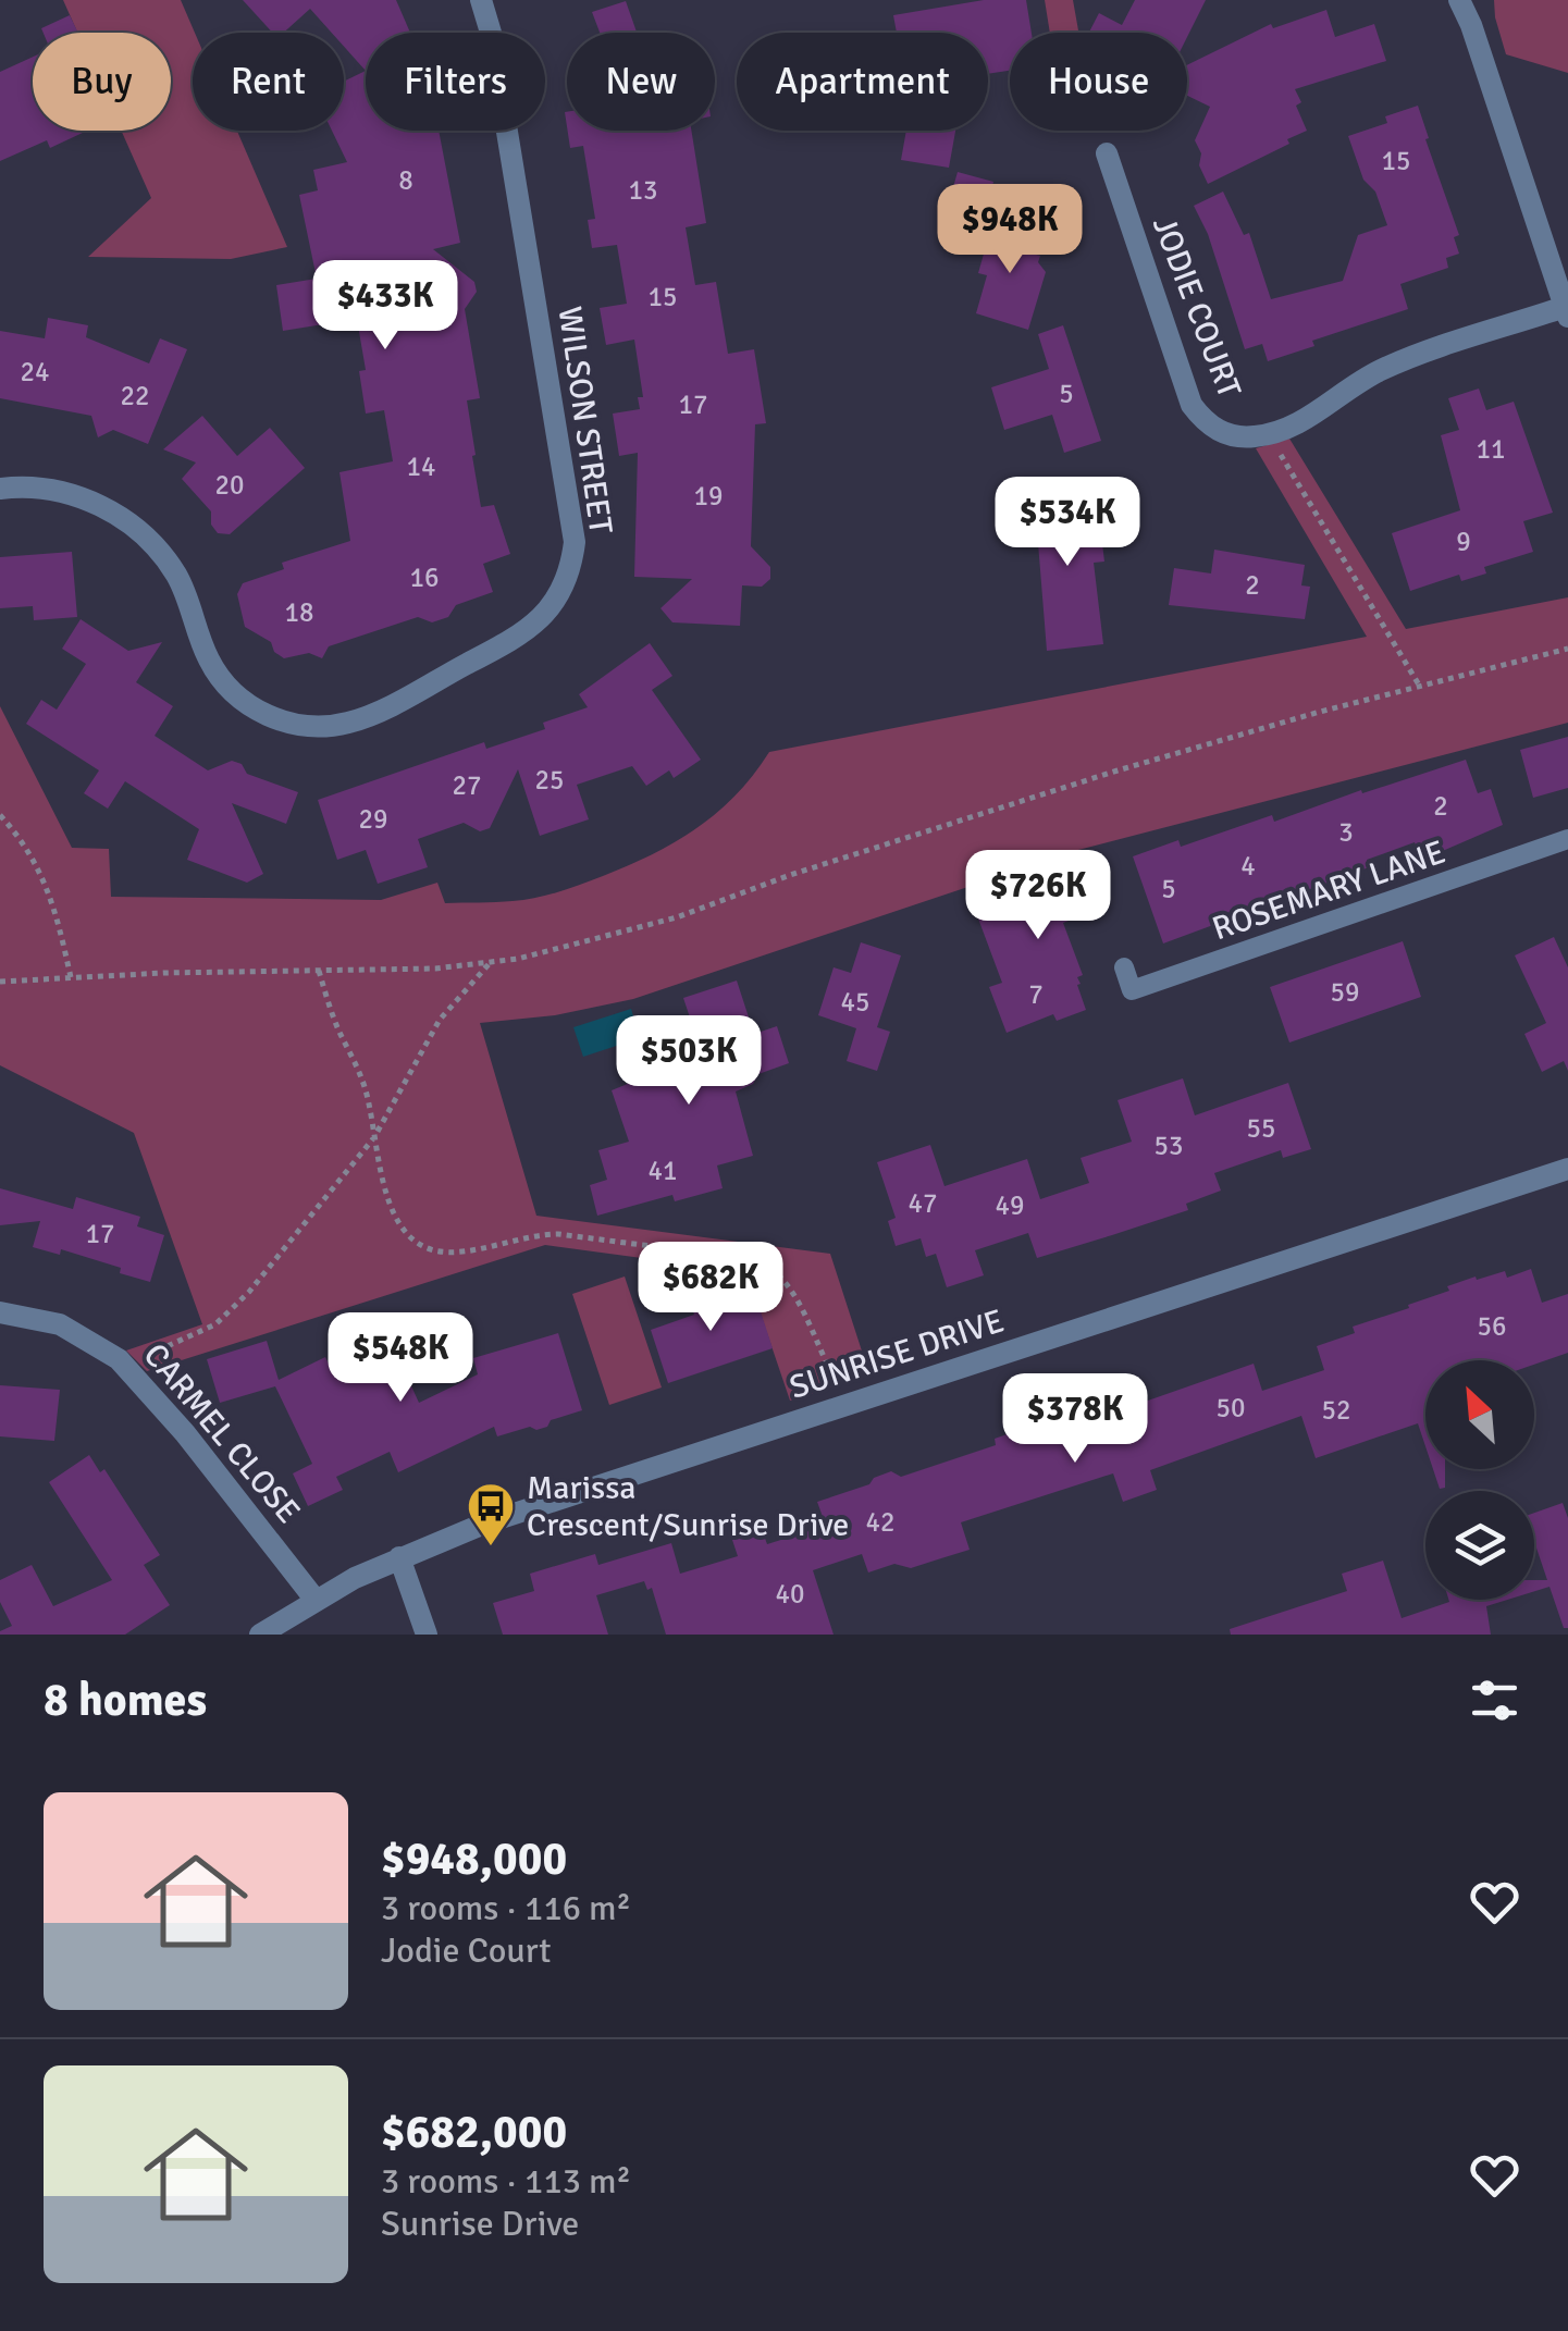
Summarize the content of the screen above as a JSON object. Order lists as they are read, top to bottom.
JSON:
{
  "streets": {
    "street": [
      "JODIE COURT",
      "WILSON STREET",
      "SUNRISE DRIVE",
      "CARMEL CLOSE"
    ],
    "lane": ["ROSEMARY LANE"]
  },
  "crossings": [
    ["SUNRISE DRIVE", "CARMEL CLOSE"]
  ],
  "places": {
    "bus stop": ["Marissa Crescent/Sunrise Drive"]
  },
  "house_numbers": [
    "15",
    "8",
    "13",
    "15",
    "24",
    "5",
    "22",
    "17",
    "11",
    "14",
    "20",
    "19",
    "9",
    "16",
    "2",
    "18",
    "25",
    "27",
    "2",
    "29",
    "3",
    "4",
    "5",
    "59",
    "7",
    "45",
    "55",
    "53",
    "41",
    "47",
    "49",
    "17",
    "56",
    "50",
    "52",
    "42",
    "40"
  ],
  "north": "top left",
  "page": {
    "chip": [
      "Buy",
      "Rent",
      "Filters",
      "New",
      "Apartment",
      "House"
    ],
    "price": [
      "$948K",
      "$433K",
      "$534K",
      "$726K",
      "$503K",
      "$682K",
      "$548K",
      "$378K"
    ],
    "heading": "8 homes",
    "list": [
      {
        "name": "$948,000",
        "note": "3 rooms · 116 m² · Jodie Court"
      },
      {
        "name": "$682,000",
        "note": "3 rooms · 113 m² · Sunrise Drive"
      }
    ]
  }
}
